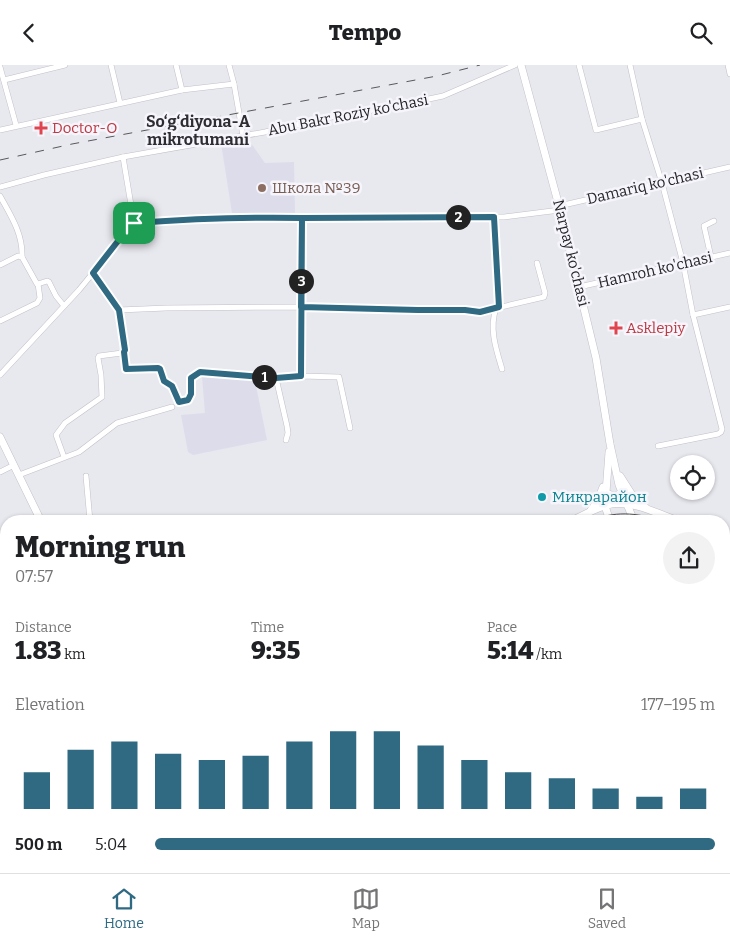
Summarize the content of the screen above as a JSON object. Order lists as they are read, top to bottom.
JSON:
{
  "streets": {
    "main road": ["Narpay ko'chasi"],
    "street": ["Abu Bakr Roziy ko'chasi", "Damariq ko'chasi", "Hamroh ko'chasi"]
  },
  "crossings": [
    ["Damariq ko'chasi", "Narpay ko'chasi"],
    ["Narpay ko'chasi", "Hamroh ko'chasi"]
  ],
  "districts": ["So‘g‘diyona-А mikrotumani"],
  "places": {
    "health": ["Doctor-O", "Asklepiy"],
    "other": ["Школа №39", "Микрарайон"]
  },
  "page": {
    "header": "Tempo",
    "pins": ["2", "3", "1"],
    "heading": ["Morning run", "07:57"],
    "stats": [
      ["Distance", "1.83 km"],
      ["Time", "9:35"],
      ["Pace", "5:14 /km"]
    ],
    "chart": ["Elevation", "177–195 m"],
    "list": [
      {
        "name": "500 m",
        "note": "5:04"
      }
    ],
    "tabs": ["Home", "Map", "Saved"]
  }
}
